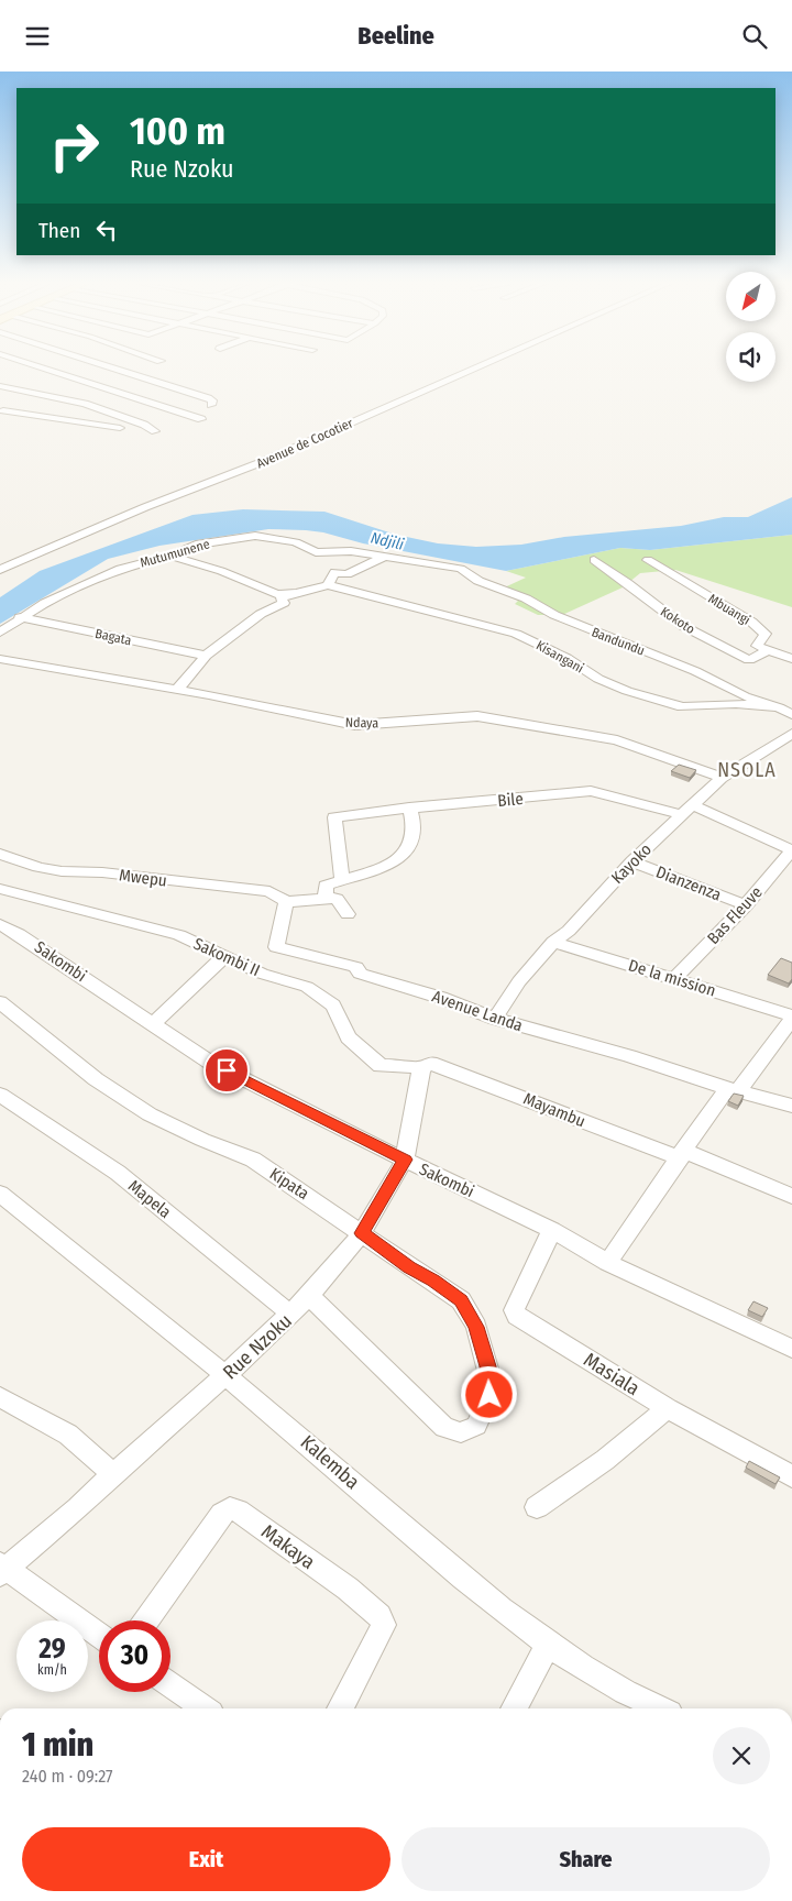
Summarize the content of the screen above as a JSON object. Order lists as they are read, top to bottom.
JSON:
{
  "streets": {
    "street": [
      "Avenue de Cocotier",
      "Mutumunene",
      "Mbuangi",
      "Kokoto",
      "Bagata",
      "Bandundu",
      "Kisangani",
      "Ndaya",
      "Bile",
      "Kayoko",
      "Mwepu",
      "Dianzenza",
      "Bas Fleuve",
      "Sakombi II",
      "Sakombi",
      "De la mission",
      "Avenue Landa",
      "Mayambu",
      "Kipata",
      "Mapela",
      "Rue Nzoku",
      "Masiala",
      "Kalemba",
      "Makaya"
    ]
  },
  "crossings": [
    ["Mutumunene", "Bagata"],
    ["Mutumunene", "Bandundu"],
    ["Mbuangi", "Kokoto"],
    ["Bandundu", "Kisangani"],
    ["Ndaya", "Kayoko"],
    ["Bile", "Kayoko"],
    ["Bile", "Bas Fleuve"],
    ["Kayoko", "Dianzenza"],
    ["Kayoko", "De la mission"],
    ["Kayoko", "Avenue Landa"],
    ["Mwepu", "Avenue Landa"],
    ["Dianzenza", "Bas Fleuve"],
    ["Bas Fleuve", "De la mission"],
    ["Sakombi II", "Mayambu"],
    ["Sakombi II", "Rue Nzoku"],
    ["Sakombi", "Rue Nzoku"],
    ["Sakombi", "Masiala"],
    ["Mayambu", "Rue Nzoku"],
    ["Kipata", "Rue Nzoku"],
    ["Mapela", "Rue Nzoku"],
    ["Rue Nzoku", "Kalemba"]
  ],
  "districts": ["NSOLA"],
  "water": ["Ndjili"],
  "north": "bottom left",
  "page": {
    "header": "Beeline",
    "turn": ["100 m", "Rue Nzoku"],
    "then": "Then",
    "speed": "29 km/h",
    "limit": "30",
    "heading": ["1 min", "240 m · 09:27"],
    "buttons": ["Exit", "Share"]
  }
}
